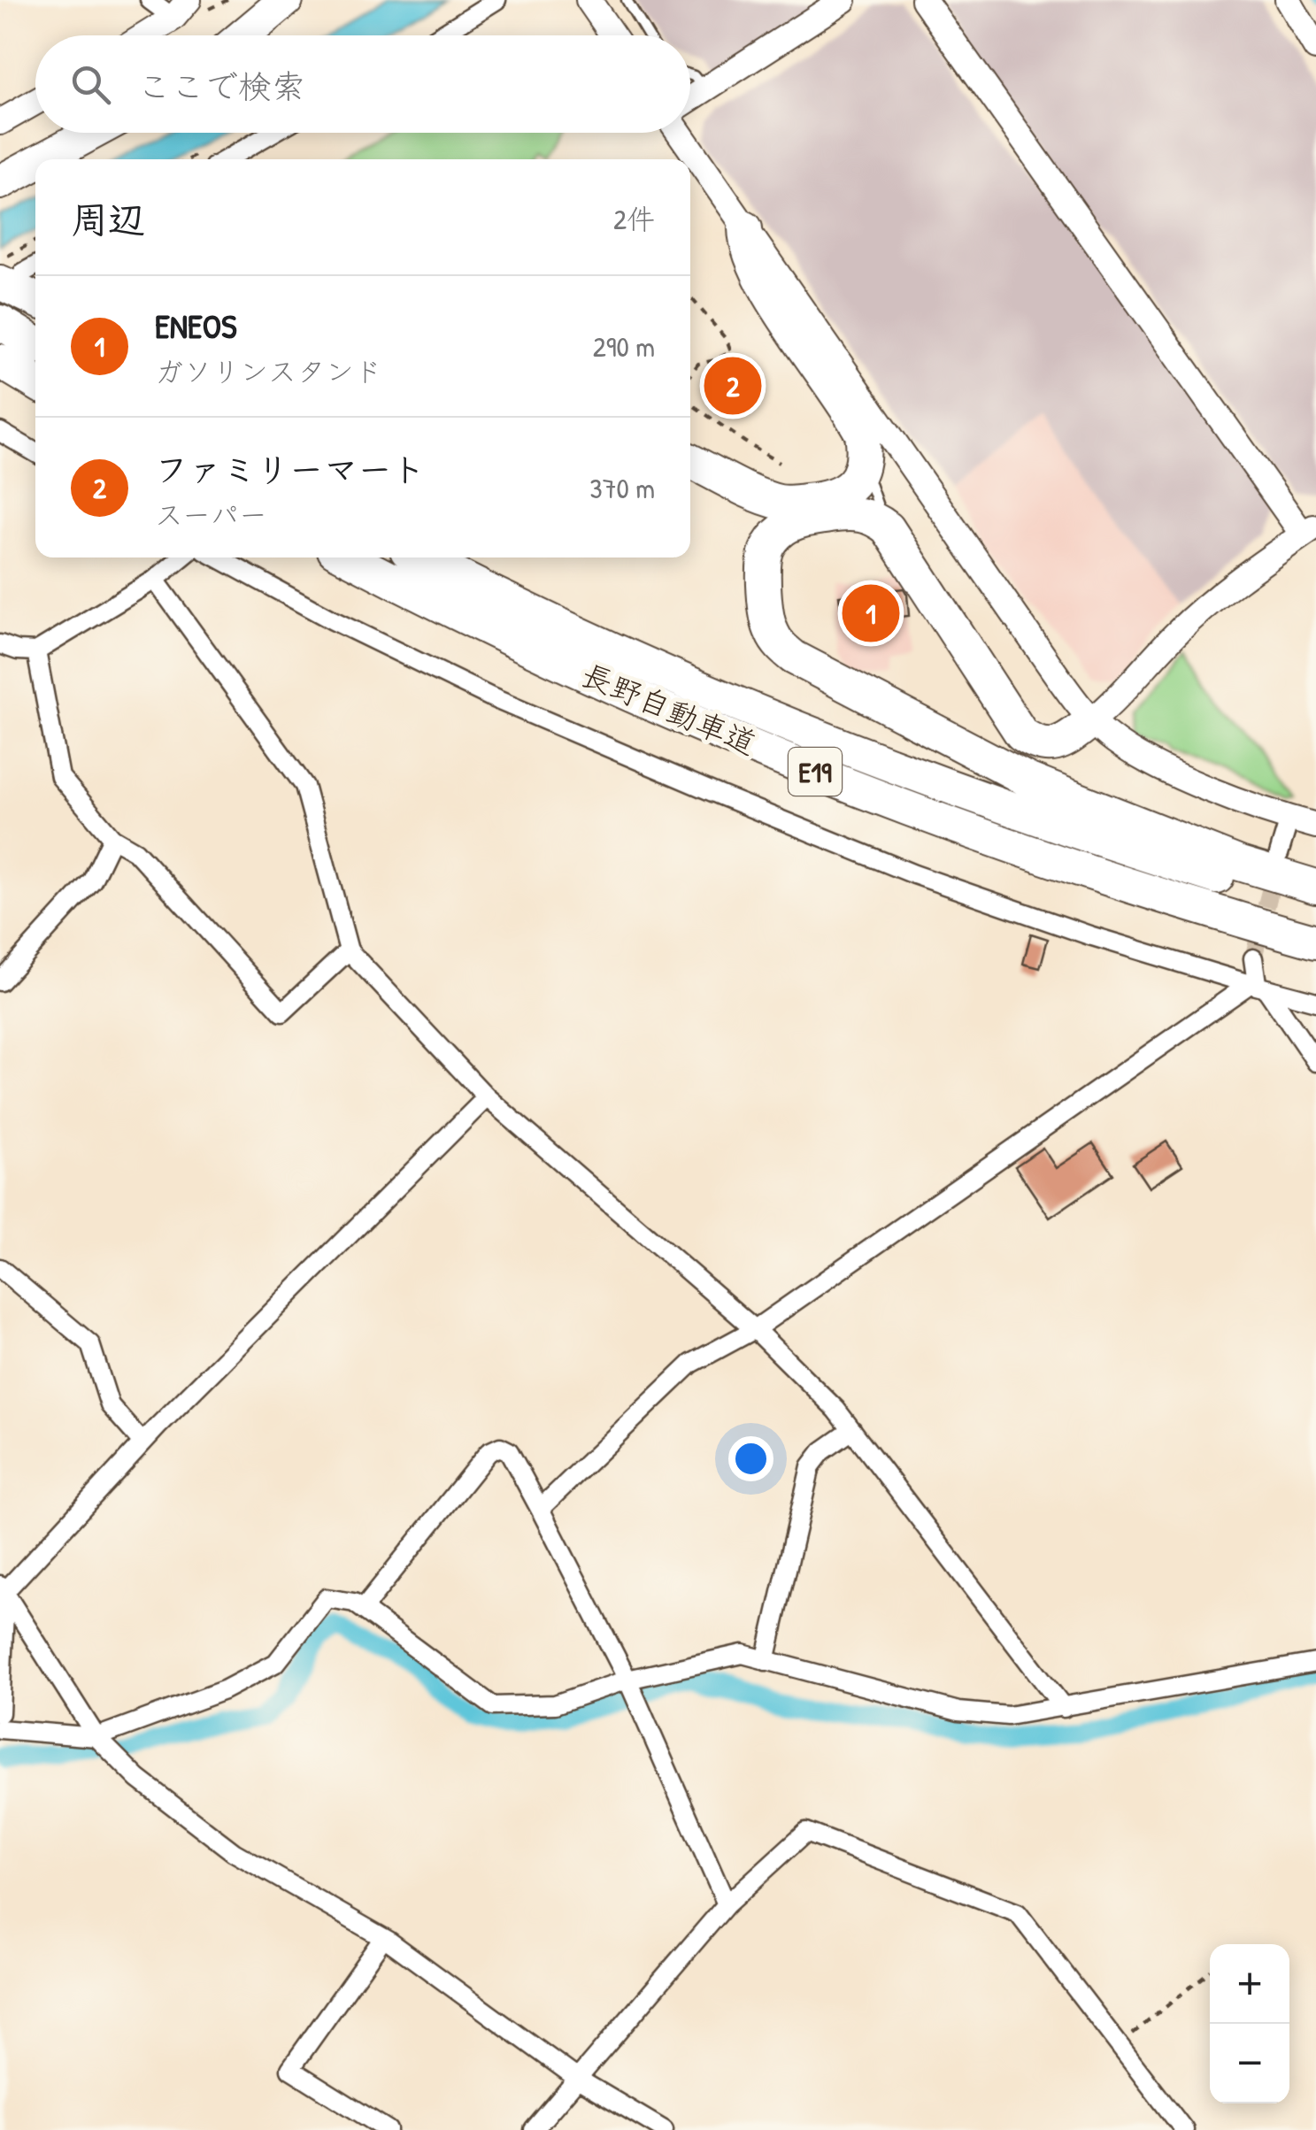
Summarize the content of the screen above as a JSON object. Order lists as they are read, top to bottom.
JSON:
{
  "streets": {
    "highway": ["長野自動車道", "E19"]
  },
  "page": {
    "search": "ここで検索",
    "heading": ["周辺", "2件"],
    "list": [
      {
        "mark": "1",
        "name": "ENEOS",
        "note": "ガソリンスタンド",
        "value": "290 m"
      },
      {
        "mark": "2",
        "name": "ファミリーマート",
        "note": "スーパー",
        "value": "370 m"
      }
    ],
    "pins": ["2", "1"],
    "map_buttons": ["+", "−"]
  }
}
